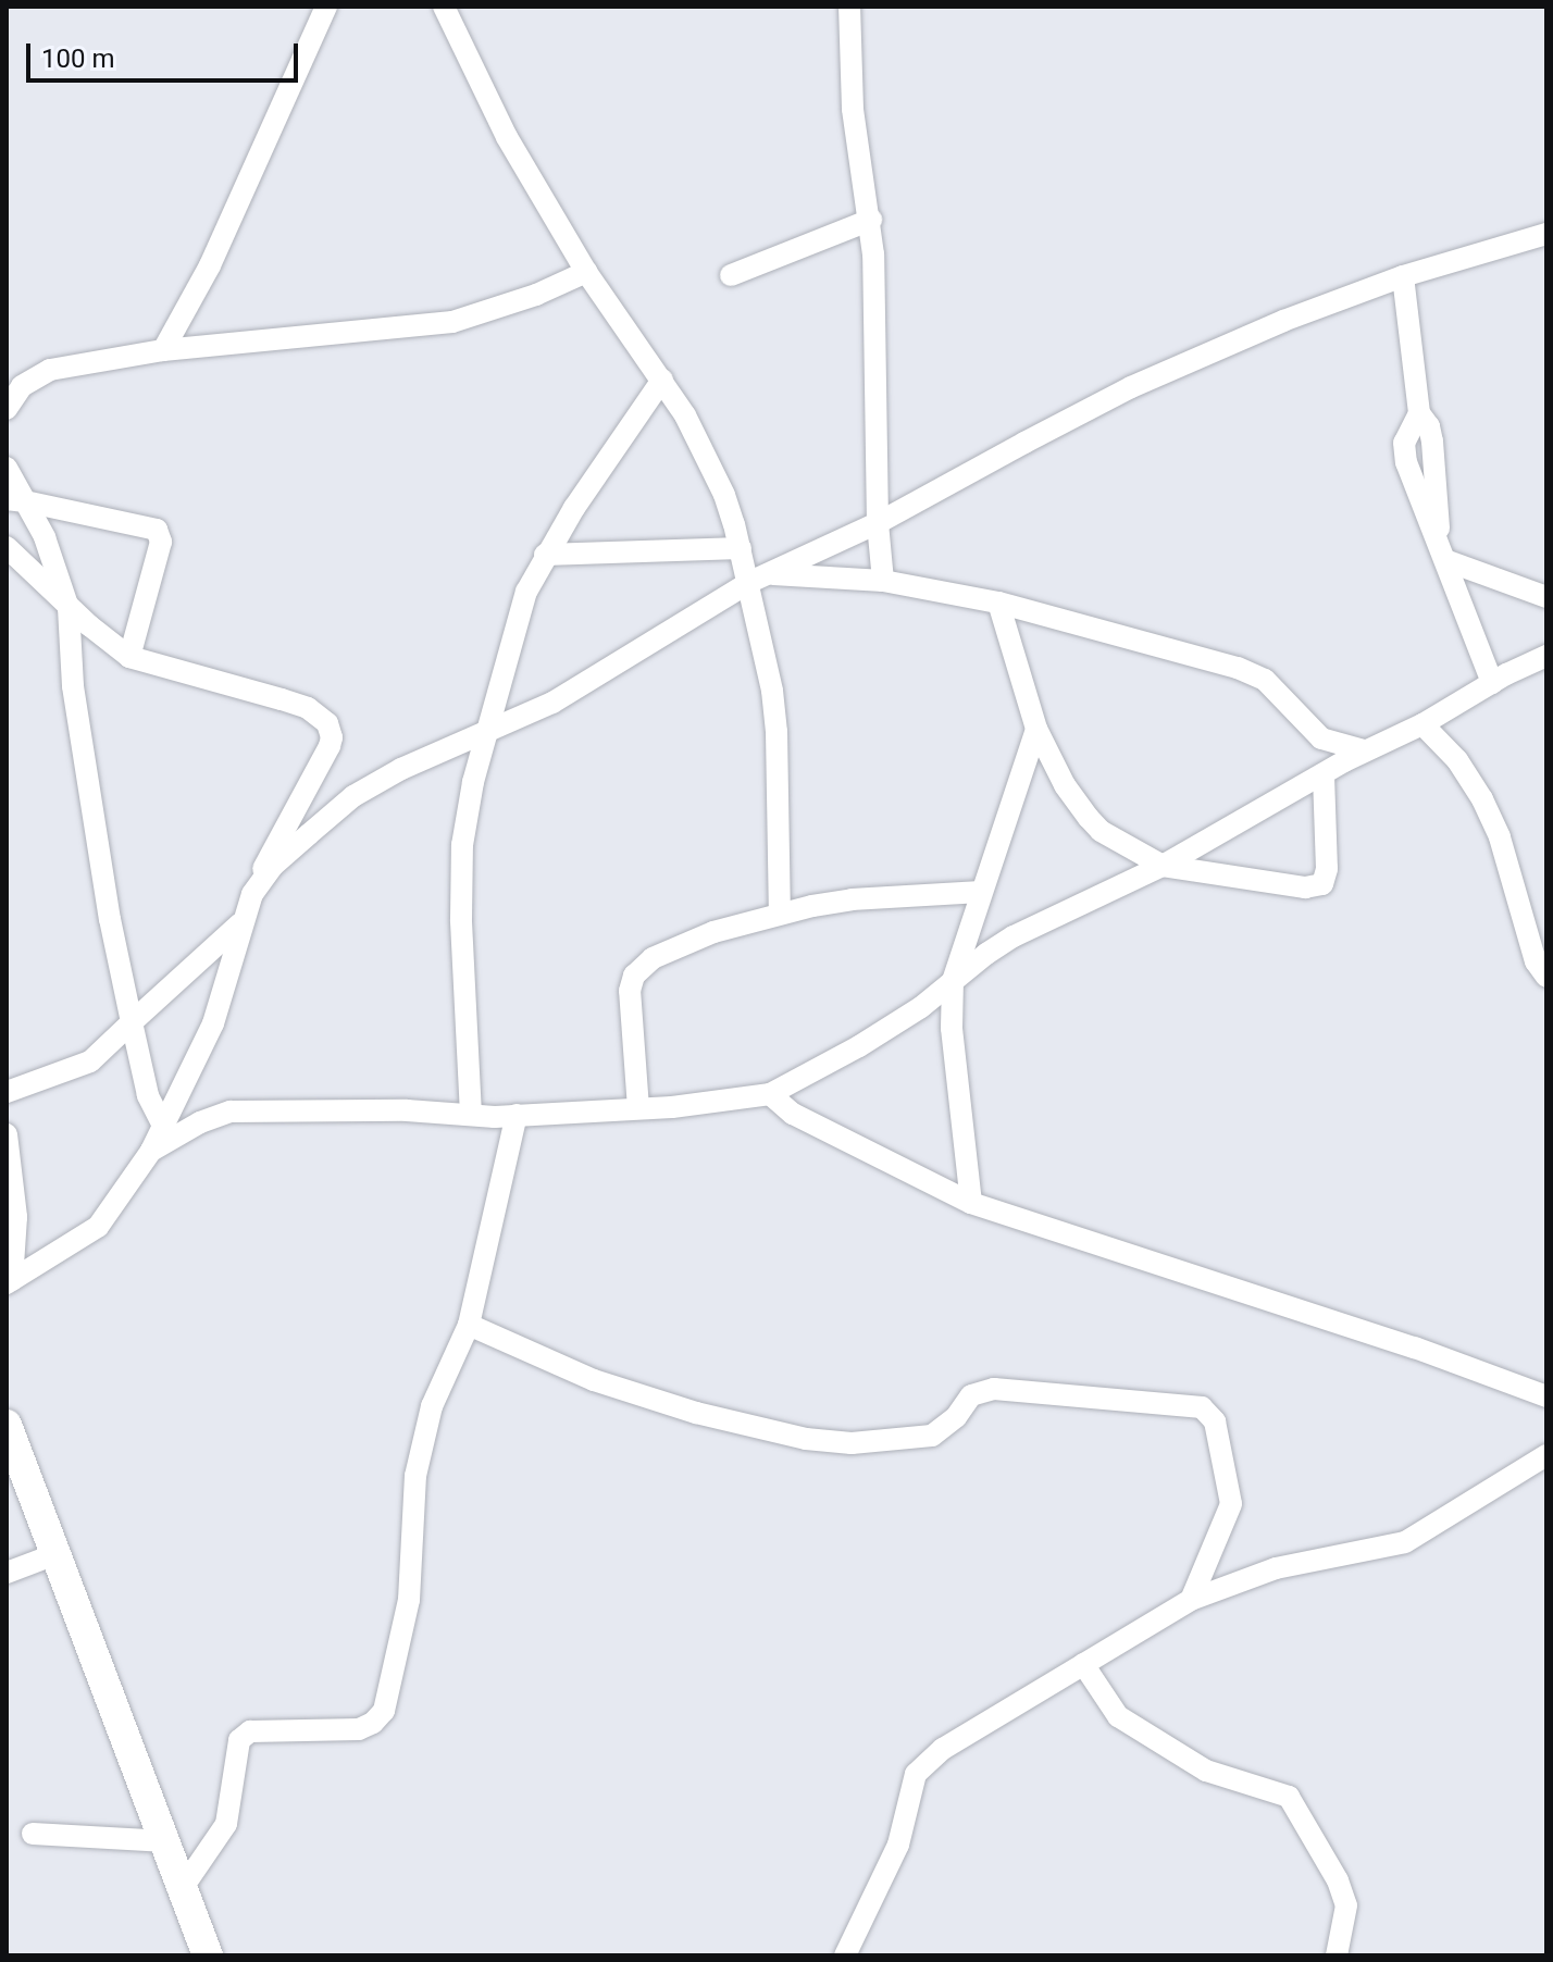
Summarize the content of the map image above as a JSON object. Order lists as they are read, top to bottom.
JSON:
{
  "scale_bar": "100 m"
}
